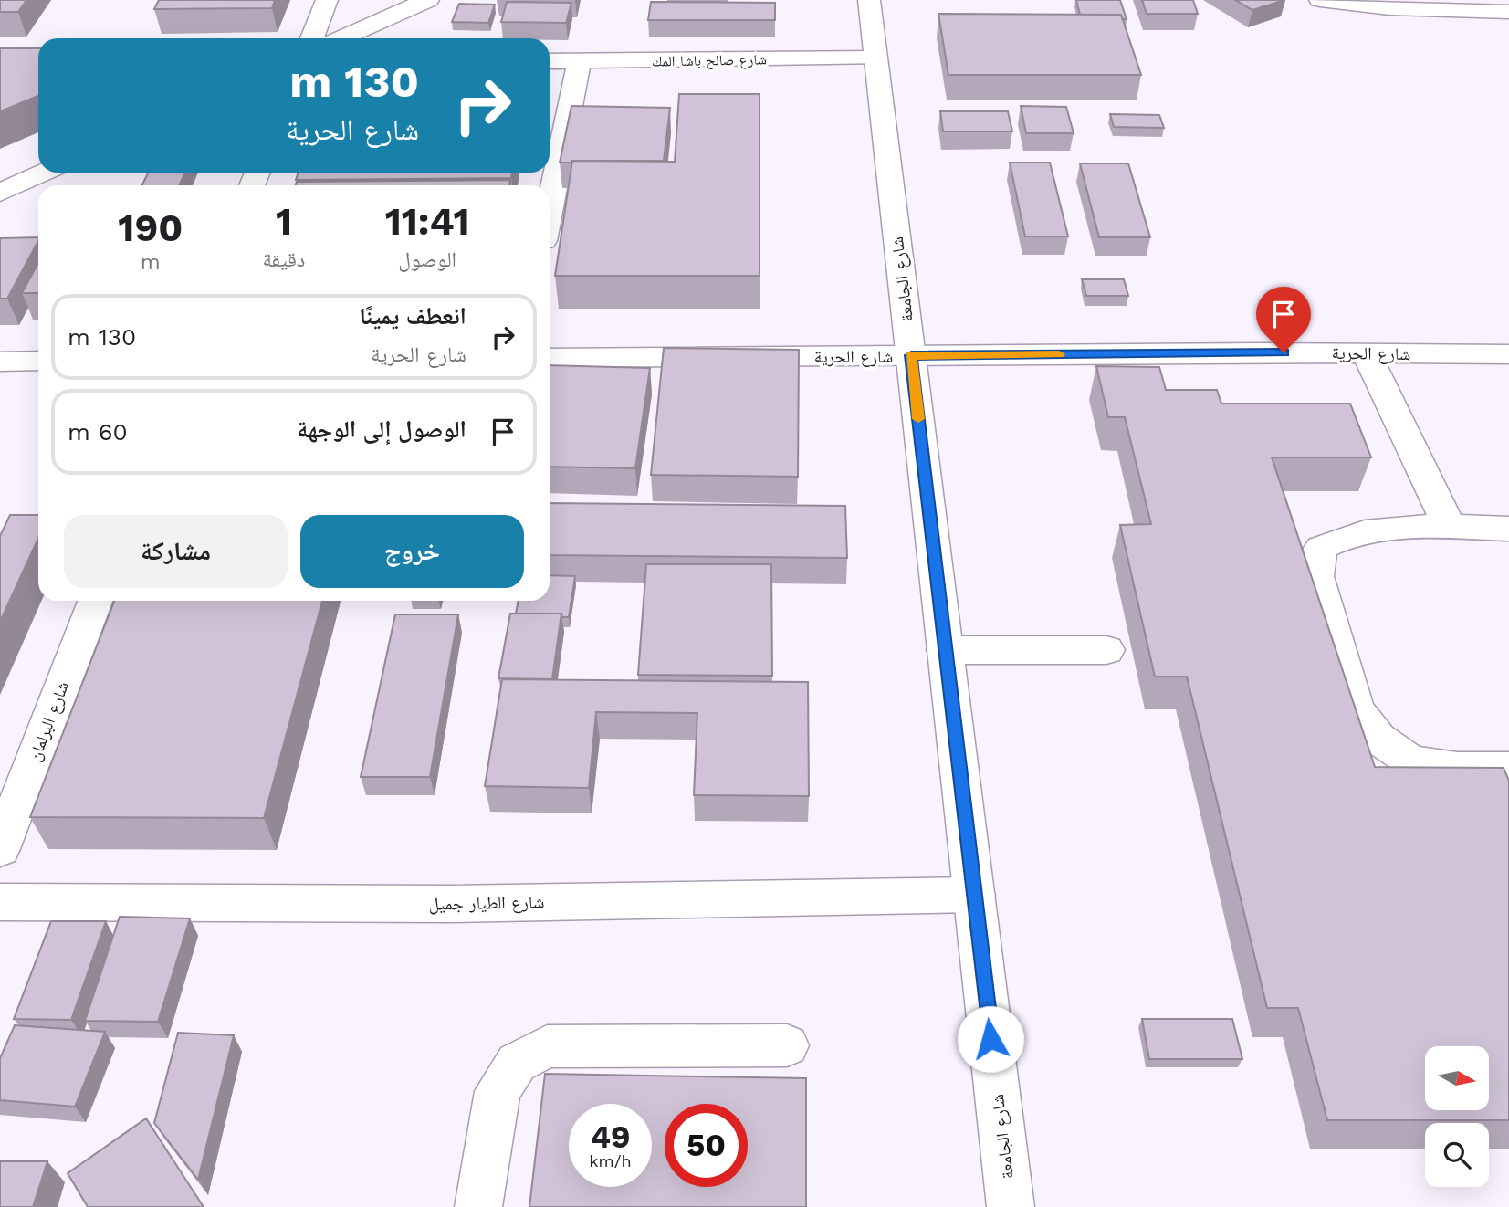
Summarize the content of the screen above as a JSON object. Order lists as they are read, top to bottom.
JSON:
{
  "streets": {
    "street": [
      "شارع صالح باشا المك",
      "شارع الجامعة",
      "شارع الحرية",
      "شارع البرلمان",
      "شارع الطيار جميل"
    ]
  },
  "crossings": [
    ["شارع صالح باشا المك", "شارع الجامعة"],
    ["شارع الجامعة", "شارع الحرية"],
    ["شارع الجامعة", "شارع الطيار جميل"]
  ],
  "north": "right",
  "page": {
    "turn": ["130 m", "شارع الحرية"],
    "eta": [
      "11:41",
      "الوصول",
      "1",
      "دقيقة",
      "190",
      "m"
    ],
    "list": [
      {
        "name": "انعطف يمينًا",
        "note": "شارع الحرية",
        "value": "130 m"
      },
      {
        "name": "الوصول إلى الوجهة",
        "value": "60 m"
      }
    ],
    "buttons": ["خروج", "مشاركة"],
    "speed": "49 km/h",
    "limit": "50"
  }
}
